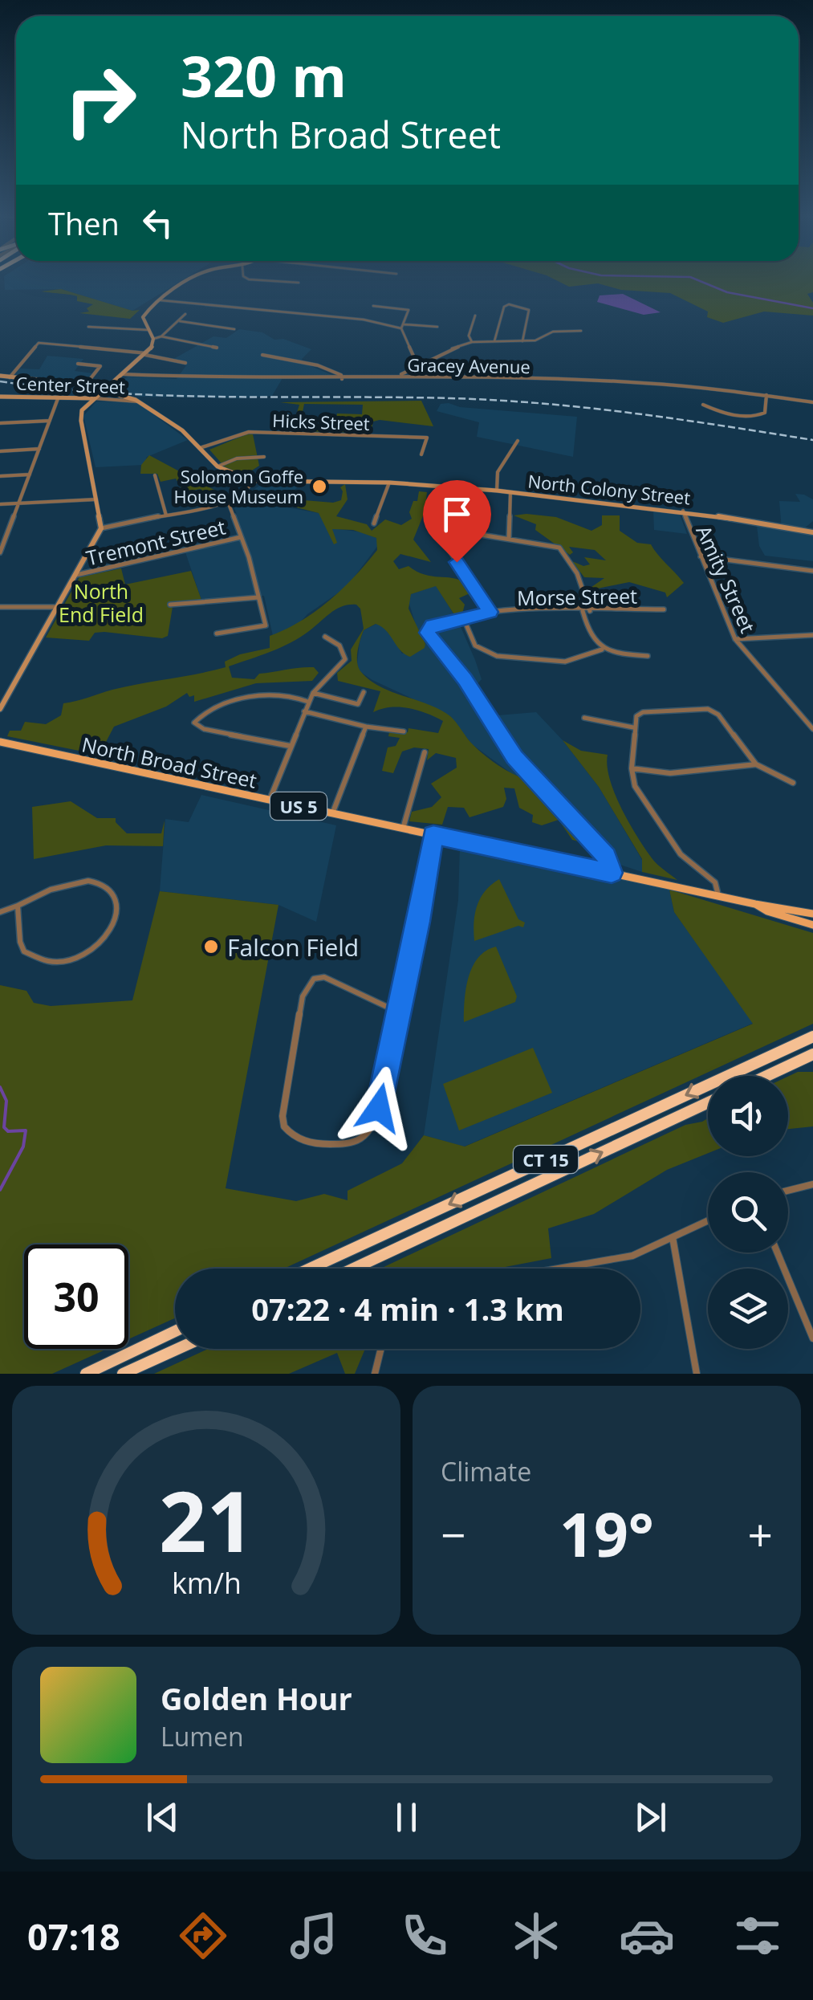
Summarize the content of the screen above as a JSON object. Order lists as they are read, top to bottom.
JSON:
{
  "streets": {
    "highway": ["CT 15"],
    "main road": [
      "Center Street",
      "North Colony Street",
      "North Broad Street",
      "US 5"
    ],
    "street": [
      "Gracey Avenue",
      "Hicks Street",
      "Tremont Street",
      "Amity Street",
      "Morse Street"
    ]
  },
  "crossings": [
    ["Center Street", "North Colony Street"],
    ["Hicks Street", "North Colony Street"],
    ["North Colony Street", "Amity Street"],
    ["Morse Street", "North Broad Street"]
  ],
  "parks": ["North End Field"],
  "places": ["Solomon Goffe House Museum", "Falcon Field"],
  "page": {
    "turn": ["320 m", "North Broad Street"],
    "then": "Then",
    "limit": "30",
    "trip": "07:22 · 4 min · 1.3 km",
    "tile": "Climate",
    "heat": ["−", "19°", "+"],
    "song": ["Golden Hour", "Lumen"],
    "tabs": "07:18",
    "gauge": ["21", "km/h"]
  }
}
